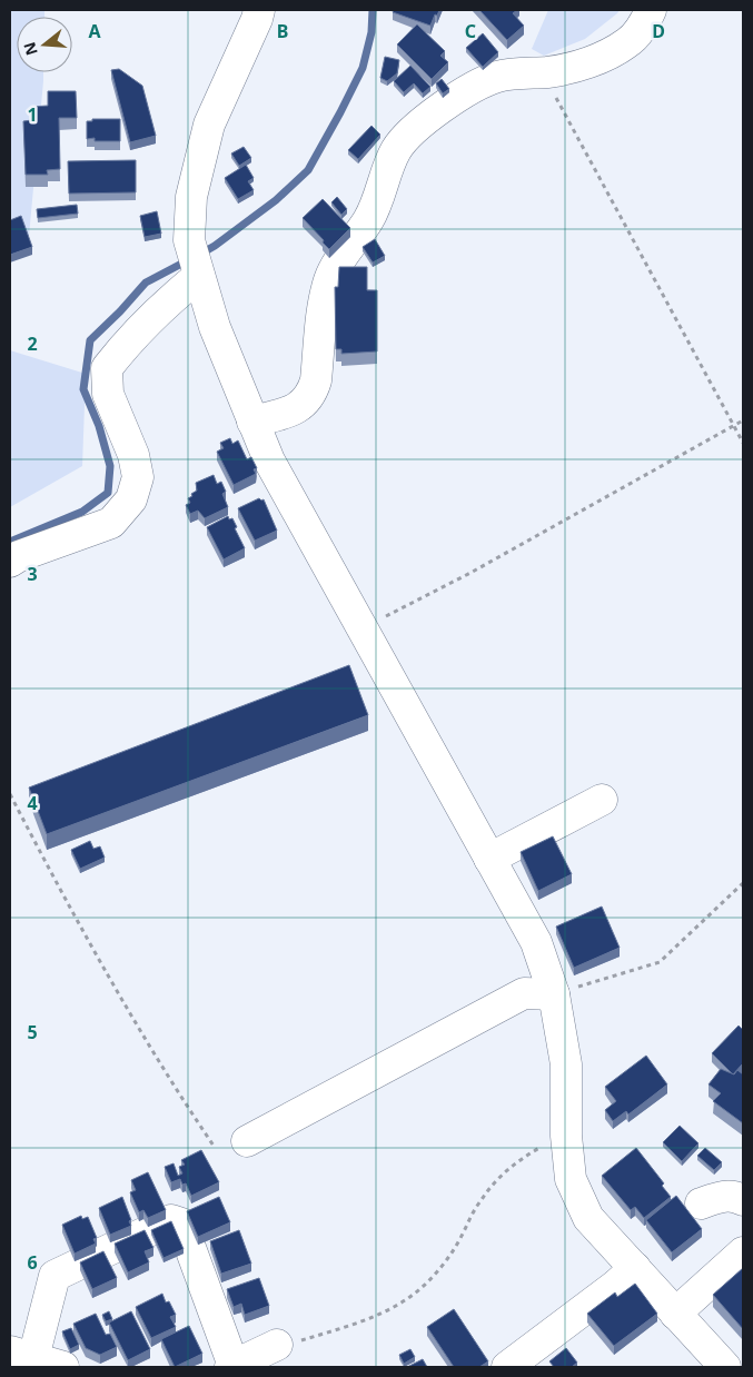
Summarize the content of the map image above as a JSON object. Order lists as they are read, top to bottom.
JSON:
{
  "north": "left",
  "grid": {
    "columns": [
      "A",
      "B",
      "C",
      "D"
    ],
    "rows": [
      "1",
      "2",
      "3",
      "4",
      "5",
      "6"
    ]
  }
}
